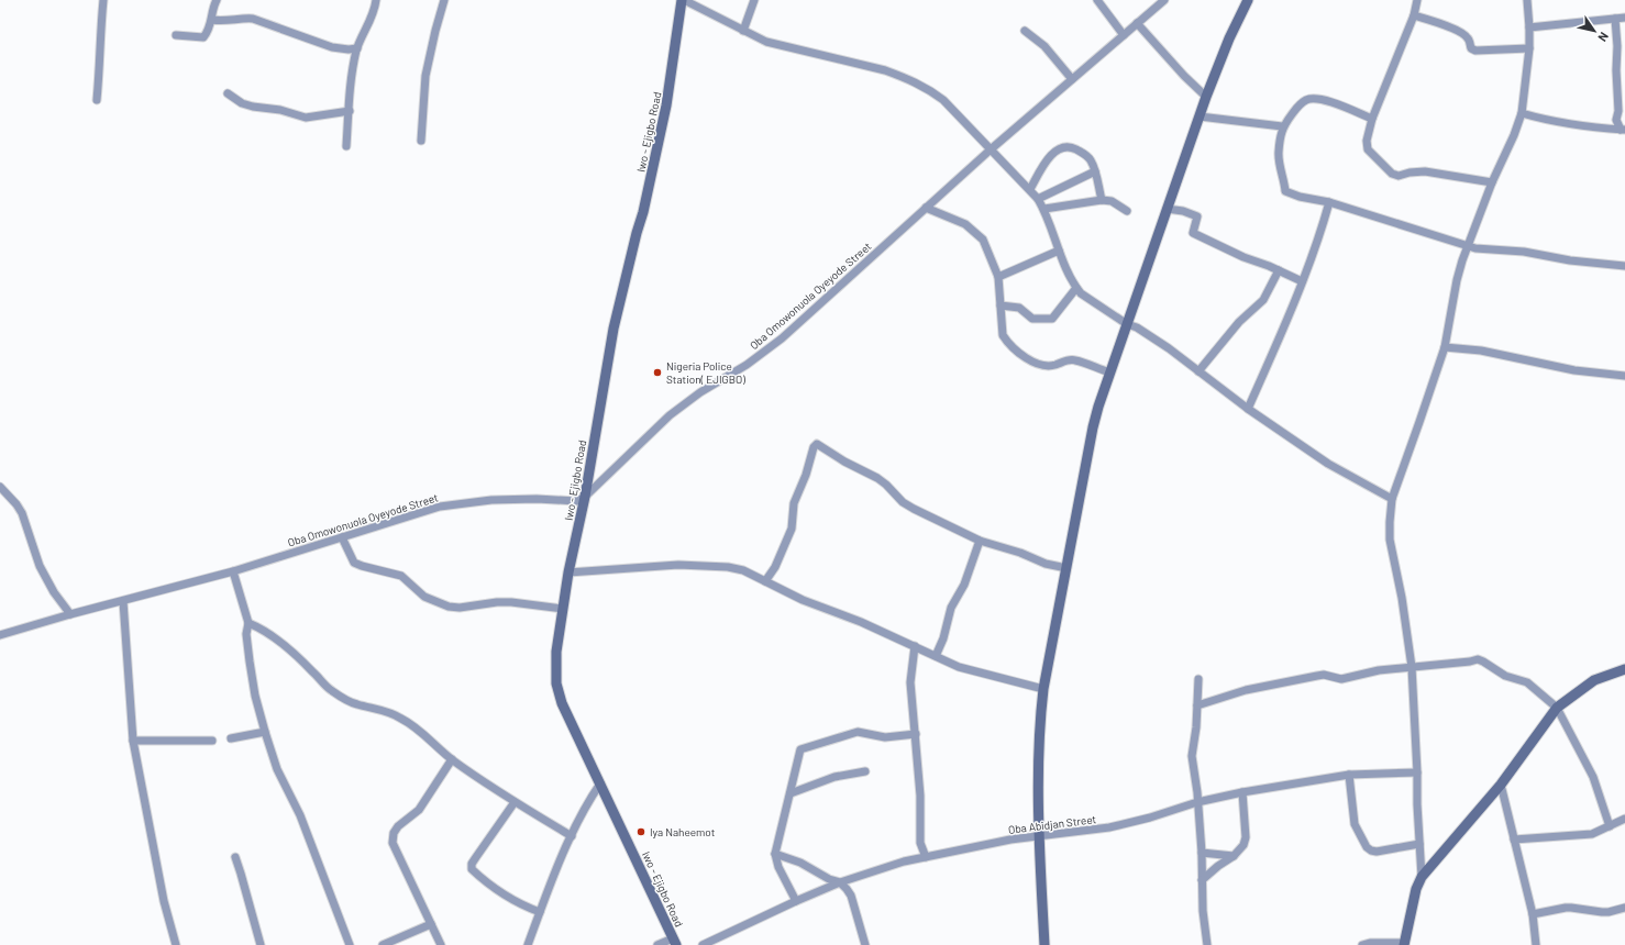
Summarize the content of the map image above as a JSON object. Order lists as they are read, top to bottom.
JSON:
{
  "streets": {
    "main road": ["Iwo - Ejigbo Road"],
    "street": ["Oba Omowonuola Oyeyode Street", "Oba Abidjan Street"]
  },
  "crossings": [
    ["Iwo - Ejigbo Road", "Oba Omowonuola Oyeyode Street"]
  ],
  "places": ["Nigeria Police Station( EJIGBO)", "Iya Naheemot"],
  "north": "bottom right"
}
